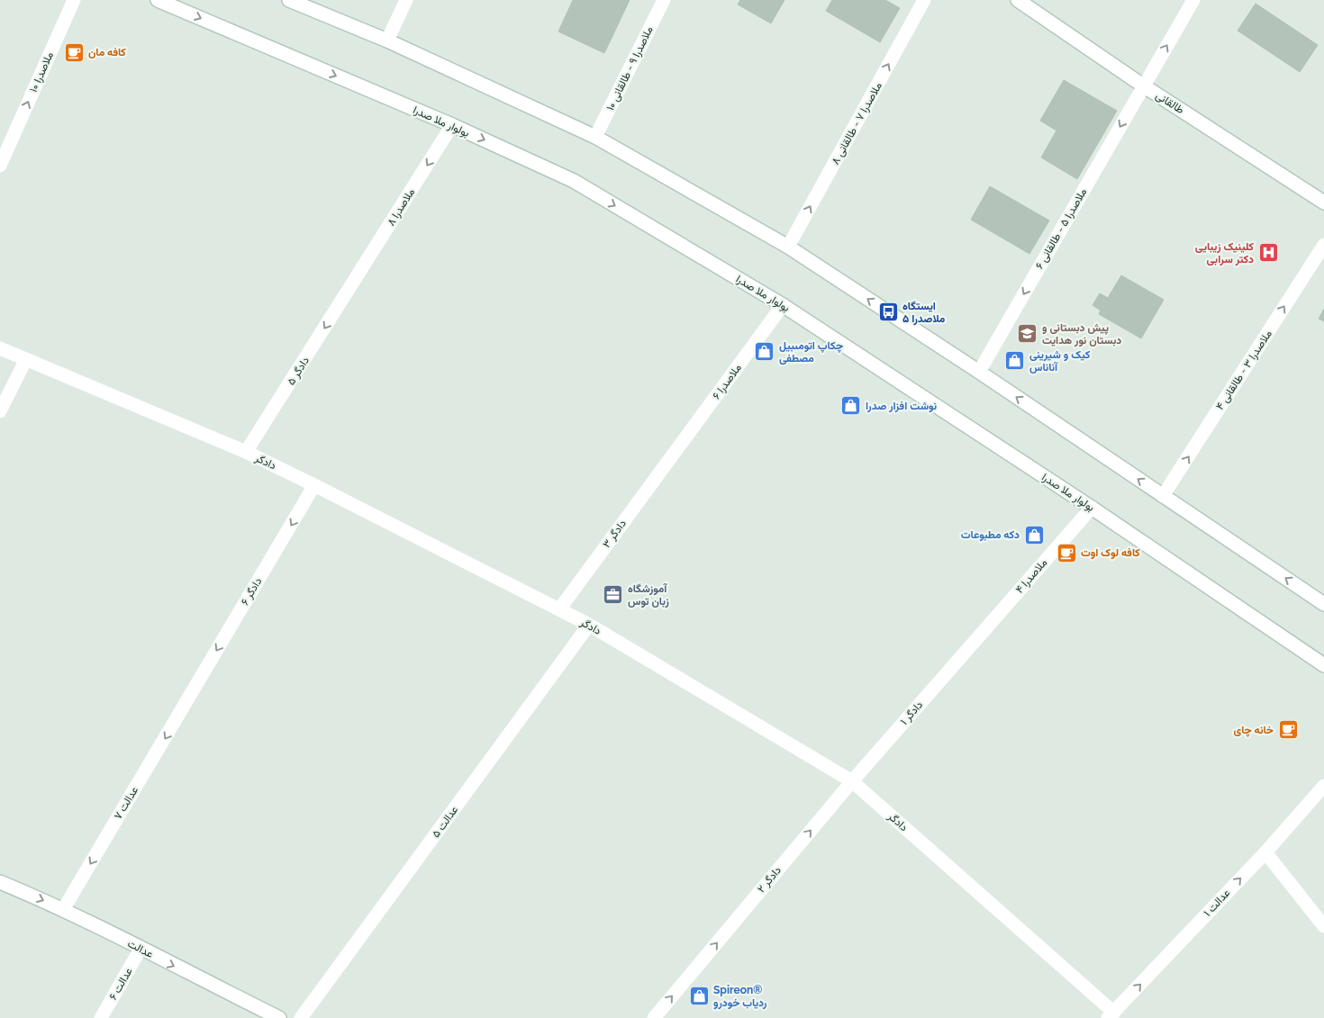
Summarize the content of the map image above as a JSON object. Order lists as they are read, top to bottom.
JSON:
{
  "streets": {
    "street": [
      "ملاصدرا ۹ - طالقانی ۱۰",
      "ملاصدرا ۱۰",
      "طالقانی",
      "بولوار ملا صدرا",
      "ملاصدرا ۷ - طالقانی ۸",
      "ملاصدرا ۸",
      "ملاصدرا ۵ - طالقانی ۶",
      "ملاصدرا ۳ - طالقانی ۴",
      "دادگر ۵",
      "ملاصدرا ۶",
      "دادگر",
      "دادگر ۳",
      "ملاصدرا ۴",
      "دادگر ۶",
      "دادگر ۱",
      "عدالت ۷",
      "عدالت ۵",
      "دادگر ۲",
      "عدالت ۱",
      "عدالت",
      "عدالت ۶"
    ]
  },
  "crossings": [
    ["طالقانی", "ملاصدرا ۵ - طالقانی ۶"],
    ["بولوار ملا صدرا", "ملاصدرا ۸"],
    ["بولوار ملا صدرا", "ملاصدرا ۶"],
    ["بولوار ملا صدرا", "ملاصدرا ۴"],
    ["ملاصدرا ۸", "دادگر ۵"],
    ["دادگر ۵", "دادگر"],
    ["ملاصدرا ۶", "دادگر ۳"],
    ["دادگر", "دادگر ۳"],
    ["دادگر", "دادگر ۶"],
    ["دادگر", "دادگر ۱"],
    ["دادگر", "عدالت ۵"],
    ["دادگر", "دادگر ۲"],
    ["دادگر", "عدالت ۱"],
    ["ملاصدرا ۴", "دادگر ۱"],
    ["دادگر ۶", "عدالت ۷"],
    ["دادگر ۱", "دادگر ۲"],
    ["عدالت ۷", "عدالت"],
    ["عدالت", "عدالت ۶"]
  ],
  "one_way": [
    "ملاصدرا ۱۰",
    "ملاصدرا ۷ - طالقانی ۸",
    "ملاصدرا ۸",
    "ملاصدرا ۳ - طالقانی ۴",
    "دادگر ۵",
    "دادگر ۶",
    "عدالت ۷",
    "دادگر ۲",
    "عدالت ۱",
    "عدالت"
  ],
  "places": {
    "cafe": ["کافه مان", "کافه لوک اوت", "خانه چای"],
    "hospital": ["کلینیک زیبایی دکتر سرابی"],
    "bus stop": ["ایستگاه ملاصدرا ۵"],
    "school or university": ["پیش دبستانی و دبستان نور هدایت"],
    "shop": [
      "چکاپ اتومىبیل مصطفی",
      "کیک و شیرینی آناناس",
      "نوشت افزار صدرا",
      "دکه مطبوعات",
      "Spireon® ردیاب خودرو"
    ],
    "office": ["آموزشگاه زبان توس"]
  }
}
